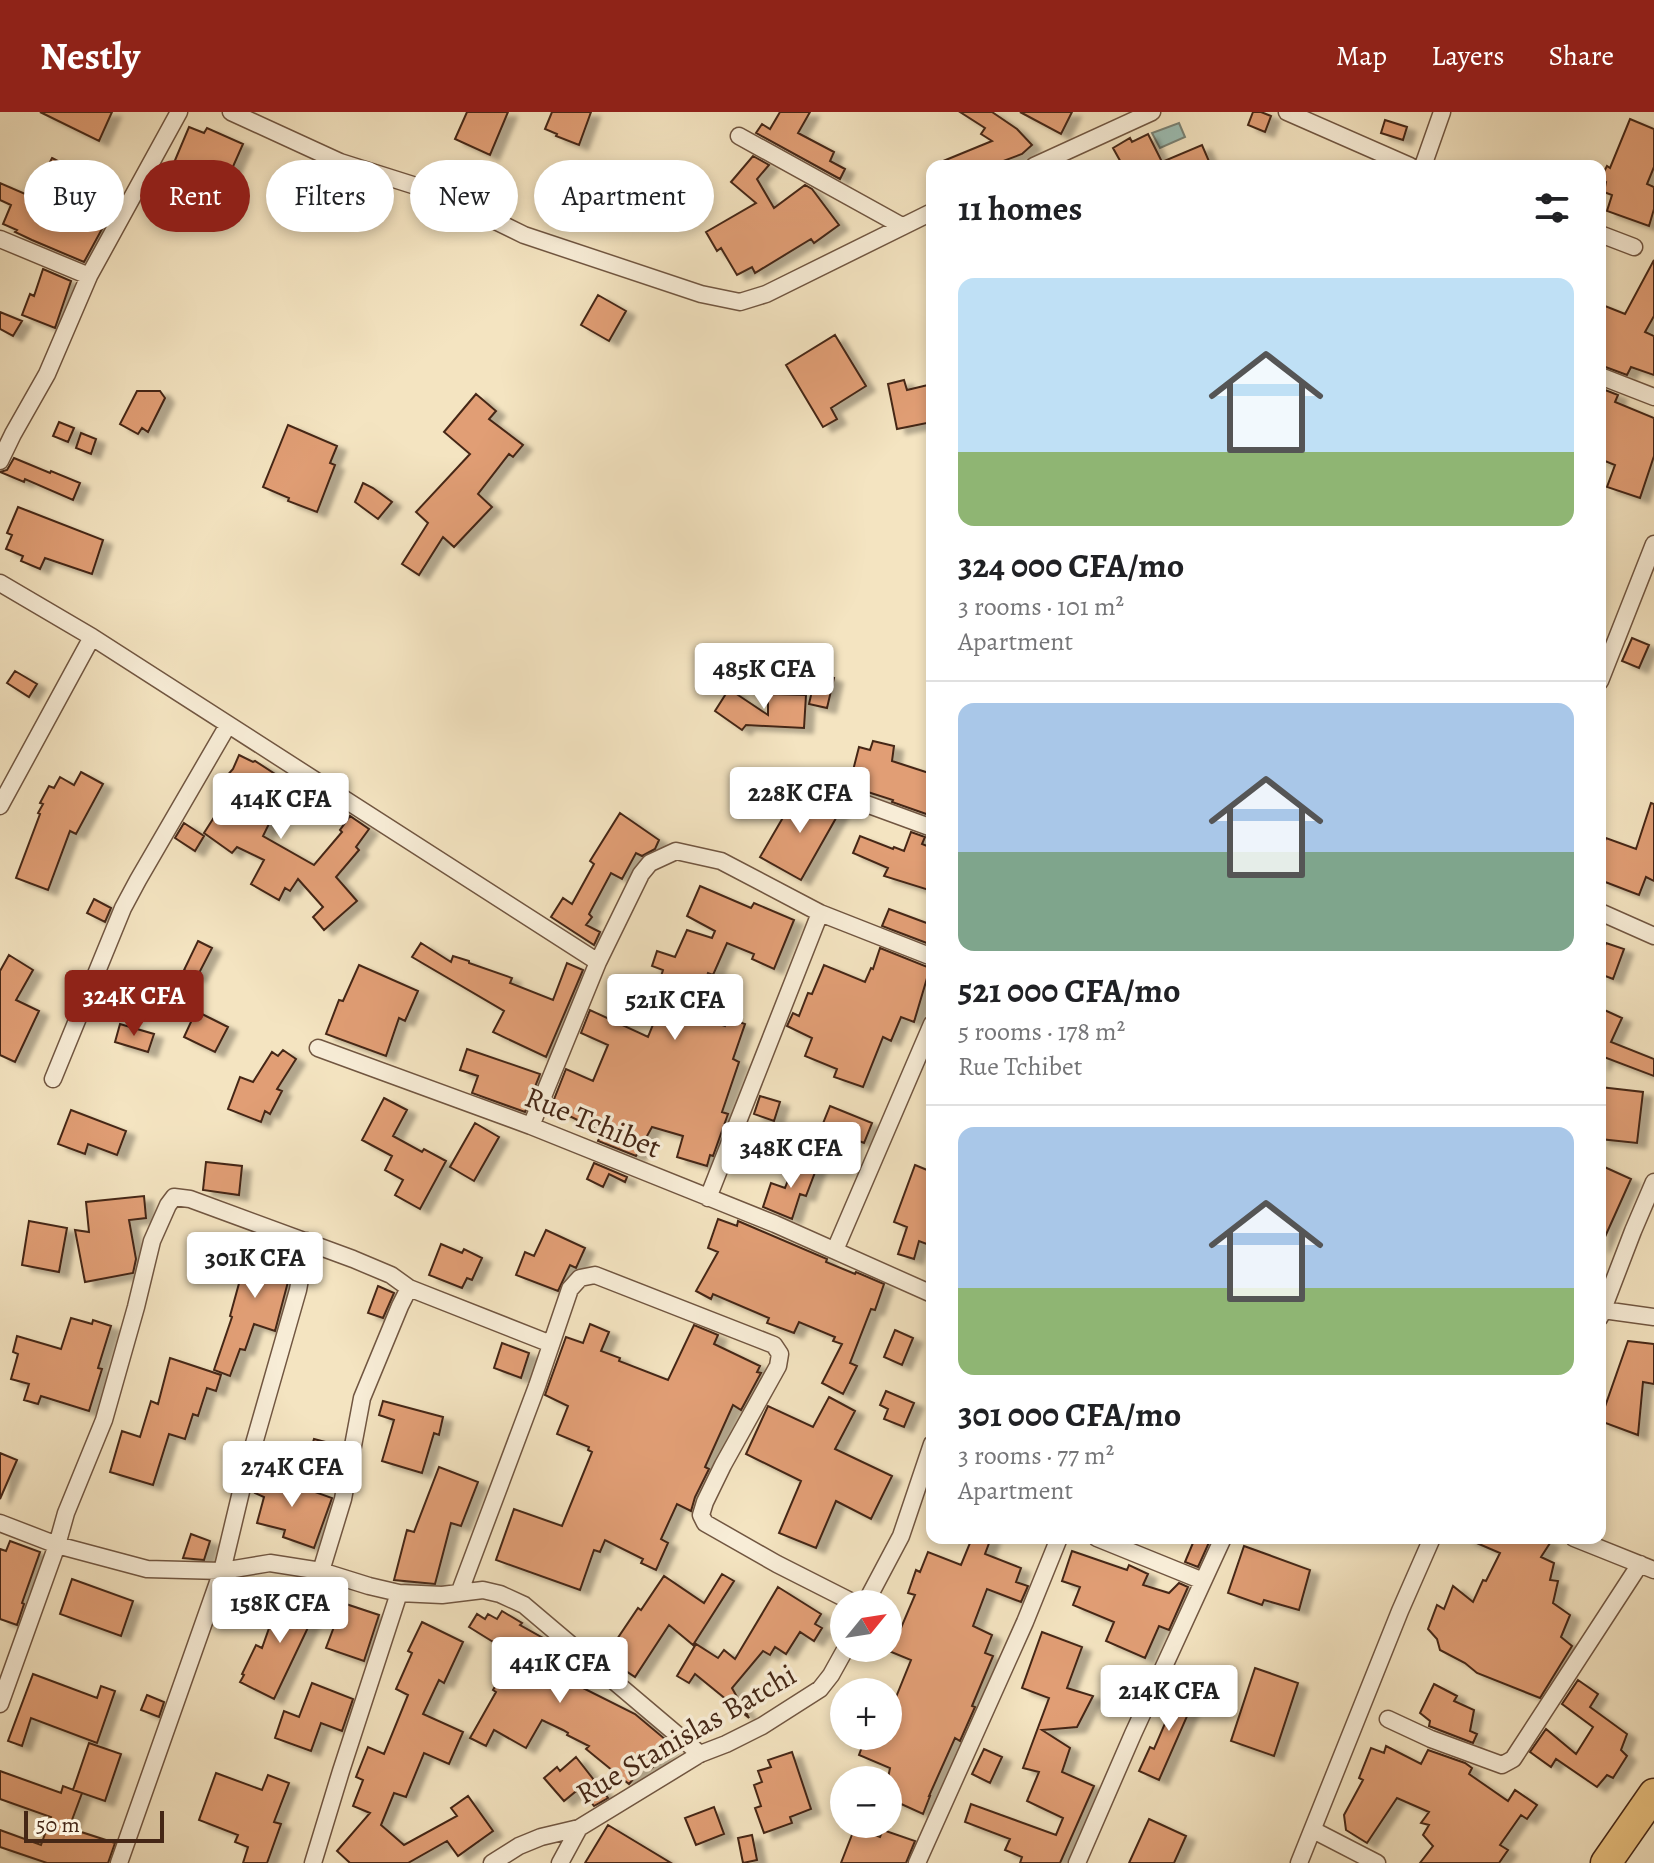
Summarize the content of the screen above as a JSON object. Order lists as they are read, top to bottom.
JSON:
{
  "streets": {
    "street": ["Rue Tchibet", "Rue Stanislas Batchi"]
  },
  "scale_bar": "50 m",
  "north": "top right",
  "page": {
    "header": "Nestly",
    "nav": ["Map", "Layers", "Share"],
    "chip": [
      "Buy",
      "Rent",
      "Filters",
      "New",
      "Apartment"
    ],
    "heading": "11 homes",
    "list": [
      {
        "name": "324 000 CFA/mo",
        "note": "3 rooms · 101 m² · Apartment"
      },
      {
        "name": "521 000 CFA/mo",
        "note": "5 rooms · 178 m² · Rue Tchibet"
      },
      {
        "name": "301 000 CFA/mo",
        "note": "3 rooms · 77 m² · Apartment"
      }
    ],
    "price": [
      "485K CFA",
      "228K CFA",
      "414K CFA",
      "324K CFA",
      "521K CFA",
      "348K CFA",
      "301K CFA",
      "274K CFA",
      "158K CFA",
      "441K CFA",
      "214K CFA"
    ],
    "map_buttons": ["+", "−"],
    "scale": "50 m"
  }
}
